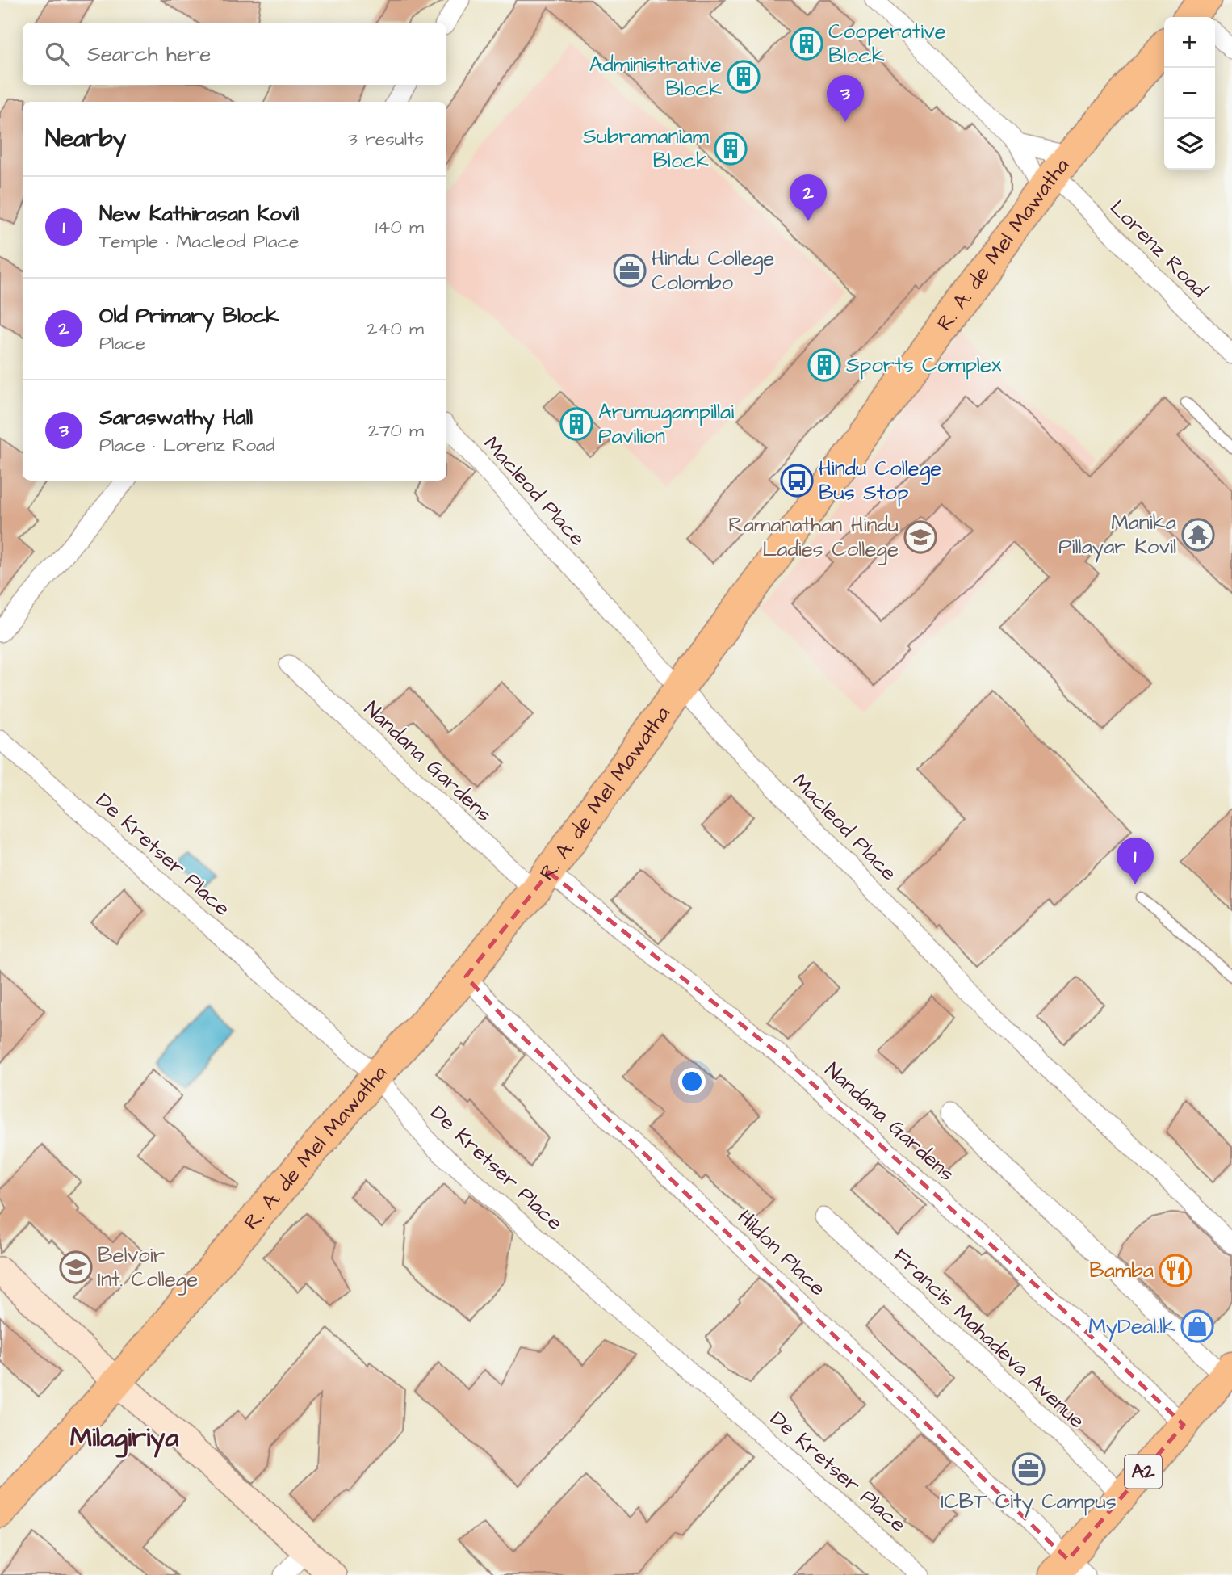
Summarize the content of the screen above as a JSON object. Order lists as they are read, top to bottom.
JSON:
{
  "streets": {
    "highway": ["R. A. de Mel Mawatha", "A2"],
    "street": [
      "Lorenz Road",
      "Macleod Place",
      "Nandana Gardens",
      "De Kretser Place",
      "Hildon Place",
      "Francis Mahadeva Avenue"
    ]
  },
  "crossings": [
    ["R. A. de Mel Mawatha", "Lorenz Road"],
    ["R. A. de Mel Mawatha", "Macleod Place"],
    ["R. A. de Mel Mawatha", "Nandana Gardens"],
    ["R. A. de Mel Mawatha", "De Kretser Place"],
    ["R. A. de Mel Mawatha", "Hildon Place"],
    ["Nandana Gardens", "A2"],
    ["Hildon Place", "A2"],
    ["Francis Mahadeva Avenue", "A2"]
  ],
  "districts": ["Milagiriya"],
  "places": {
    "building": [
      "Cooperative Block",
      "Administrative Block",
      "Subramaniam Block",
      "Sports Complex",
      "Arumugampillai Pavilion"
    ],
    "office": ["Hindu College Colombo", "ICBT City Campus"],
    "bus stop": ["Hindu College Bus Stop"],
    "temple": ["Manika Pillayar Kovil"],
    "school or university": ["Ramanathan Hindu Ladies College", "Belvoir Int. College"],
    "restaurant": ["Bamba"],
    "shop": ["MyDeal.lk"]
  },
  "page": {
    "map_buttons": ["+", "−"],
    "search": "Search here",
    "pins": ["3", "2", "1"],
    "heading": ["Nearby", "3 results"],
    "list": [
      {
        "mark": "1",
        "name": "New Kathirasan Kovil",
        "note": "Temple · Macleod Place",
        "value": "140 m"
      },
      {
        "mark": "2",
        "name": "Old Primary Block",
        "note": "Place",
        "value": "240 m"
      },
      {
        "mark": "3",
        "name": "Saraswathy Hall",
        "note": "Place · Lorenz Road",
        "value": "270 m"
      }
    ]
  }
}
